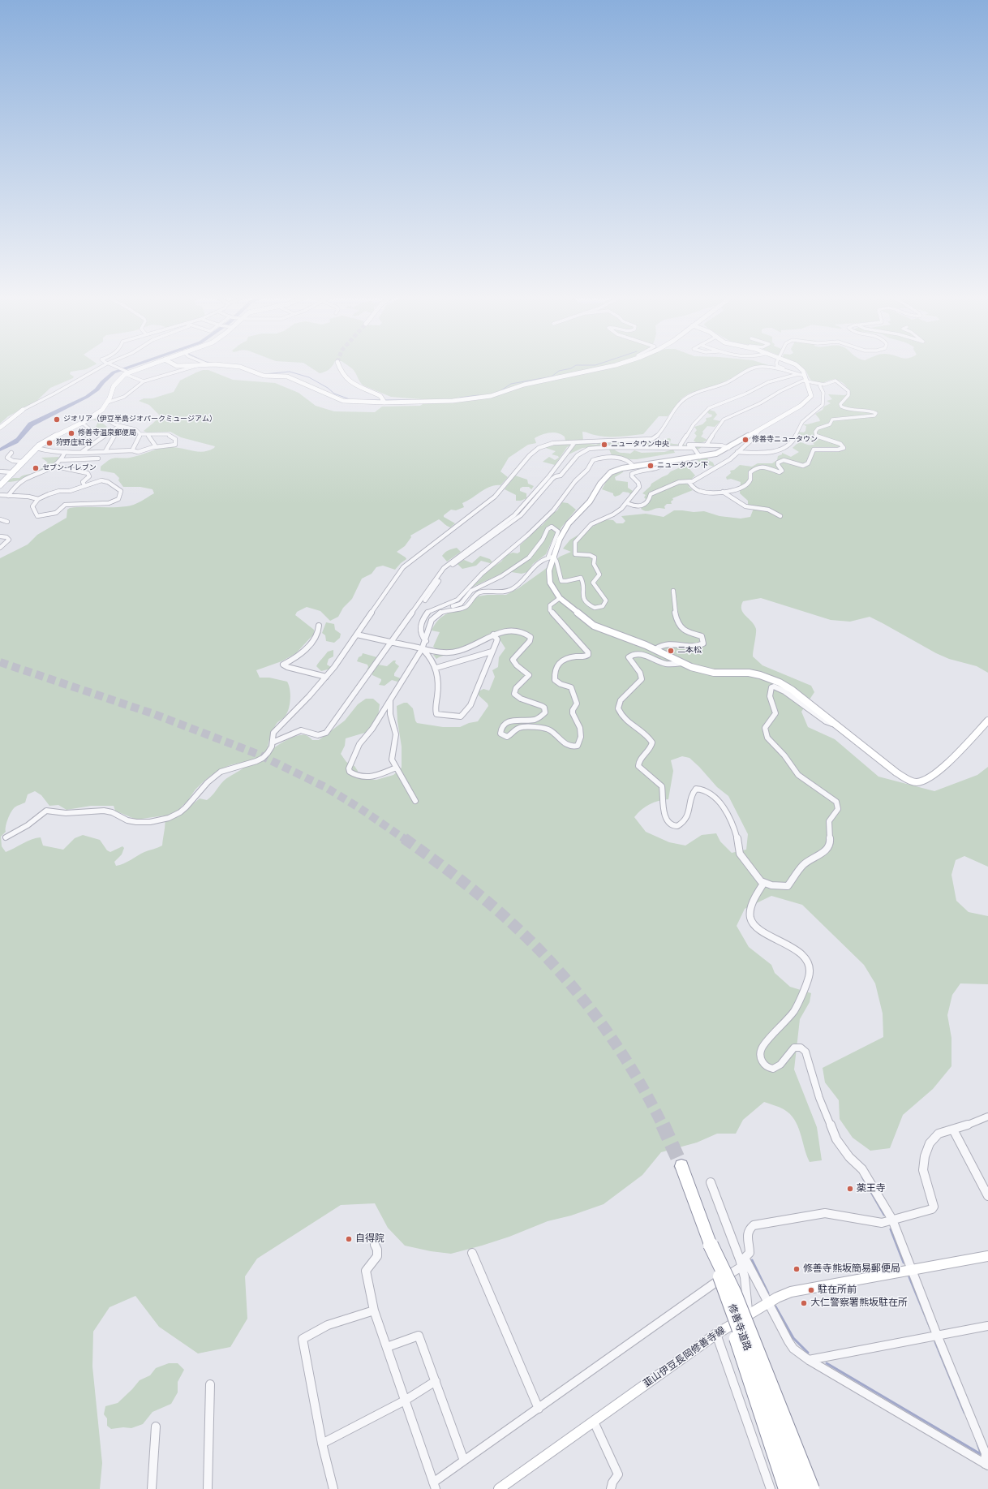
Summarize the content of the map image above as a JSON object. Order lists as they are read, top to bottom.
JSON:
{
  "streets": {
    "highway": ["修善寺道路"],
    "street": ["韮山伊豆長岡修善寺線"]
  },
  "places": [
    "ジオリア（伊豆半島ジオパークミュージアム）",
    "修善寺温泉郵便局",
    "修善寺ニュータウン",
    "狩野庄紅谷",
    "ニュータウン中央",
    "ニュータウン下",
    "セブン-イレブン",
    "二本松",
    "薬王寺",
    "自得院",
    "修善寺熊坂簡易郵便局",
    "駐在所前",
    "大仁警察署熊坂駐在所"
  ]
}
